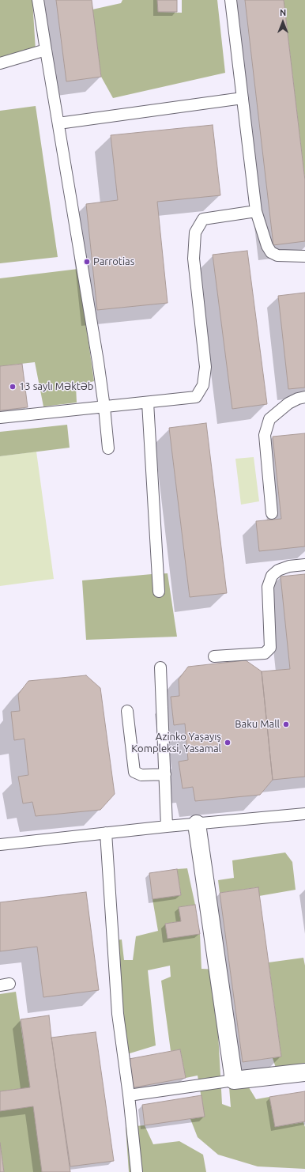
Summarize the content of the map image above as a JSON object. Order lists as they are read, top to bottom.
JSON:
{
  "places": [
    "Parrotias",
    "13 saylı Məktəb",
    "Baku Mall",
    "Azinko Yaşayış Kompleksi, Yasamal"
  ],
  "north": "top"
}
